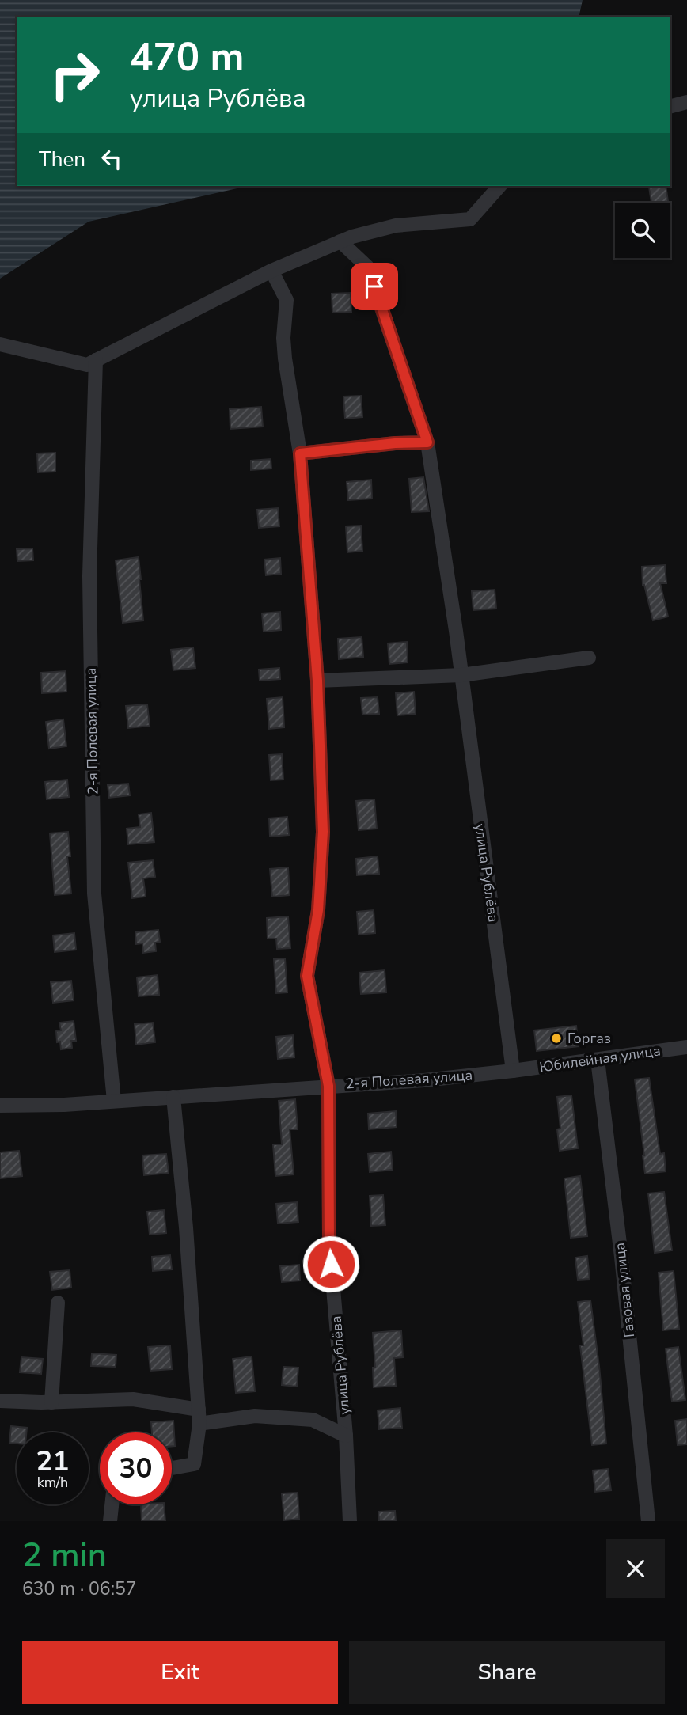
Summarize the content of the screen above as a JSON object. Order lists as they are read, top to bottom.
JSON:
{
  "streets": {
    "street": [
      "2-я Полевая улица",
      "улица Рублёва",
      "Юбилейная улица",
      "Газовая улица"
    ]
  },
  "crossings": [
    ["2-я Полевая улица", "улица Рублёва"],
    ["2-я Полевая улица", "Юбилейная улица"],
    ["улица Рублёва", "Юбилейная улица"],
    ["Юбилейная улица", "Газовая улица"]
  ],
  "places": ["Горгаз"],
  "page": {
    "turn": ["470 m", "улица Рублёва"],
    "then": "Then",
    "speed": "21 km/h",
    "limit": "30",
    "heading": ["2 min", "630 m · 06:57"],
    "buttons": ["Exit", "Share"]
  }
}
